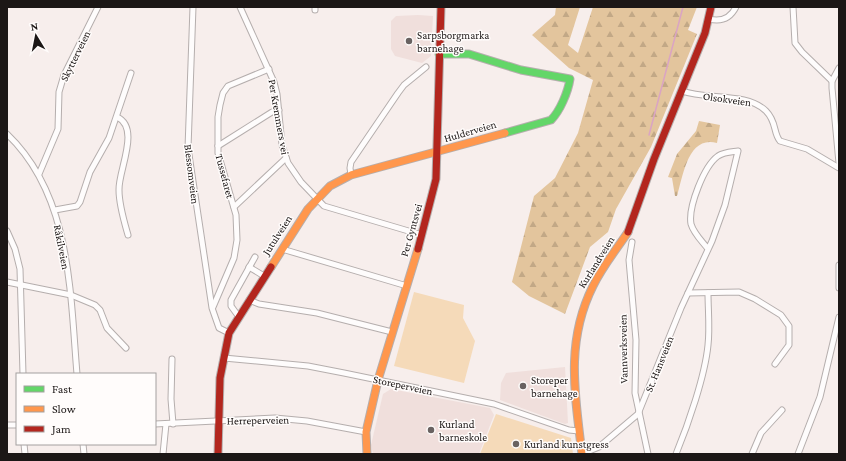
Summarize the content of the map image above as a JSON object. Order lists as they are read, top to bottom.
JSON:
{
  "streets": {
    "street": [
      "Skytterveien",
      "Olsokveien",
      "Per Kremmers vei",
      "Hulderveien",
      "Blessomveien",
      "Tussefaret",
      "Per Gyntsvei",
      "Jutulveien",
      "Råkilveien",
      "Kurlandveien",
      "Vannverksveien",
      "St. Hansveien",
      "Storeperveien",
      "Herreperveien"
    ]
  },
  "crossings": [
    ["Skytterveien", "Råkilveien"],
    ["Olsokveien", "Kurlandveien"],
    ["Per Kremmers vei", "Tussefaret"],
    ["Per Kremmers vei", "Per Gyntsvei"],
    ["Per Kremmers vei", "Jutulveien"],
    ["Hulderveien", "Per Gyntsvei"],
    ["Hulderveien", "Jutulveien"],
    ["Blessomveien", "Tussefaret"],
    ["Blessomveien", "Jutulveien"],
    ["Per Gyntsvei", "Storeperveien"],
    ["Per Gyntsvei", "Herreperveien"],
    ["Jutulveien", "Storeperveien"],
    ["Jutulveien", "Herreperveien"],
    ["Kurlandveien", "St. Hansveien"],
    ["Kurlandveien", "Storeperveien"],
    ["Vannverksveien", "St. Hansveien"]
  ],
  "places": [
    "Sarpsborgmarka barnehage",
    "Storeper barnehage",
    "Kurland barneskole",
    "Kurland kunstgress"
  ],
  "legend": ["Fast", "Slow", "Jam"],
  "north": "top"
}
